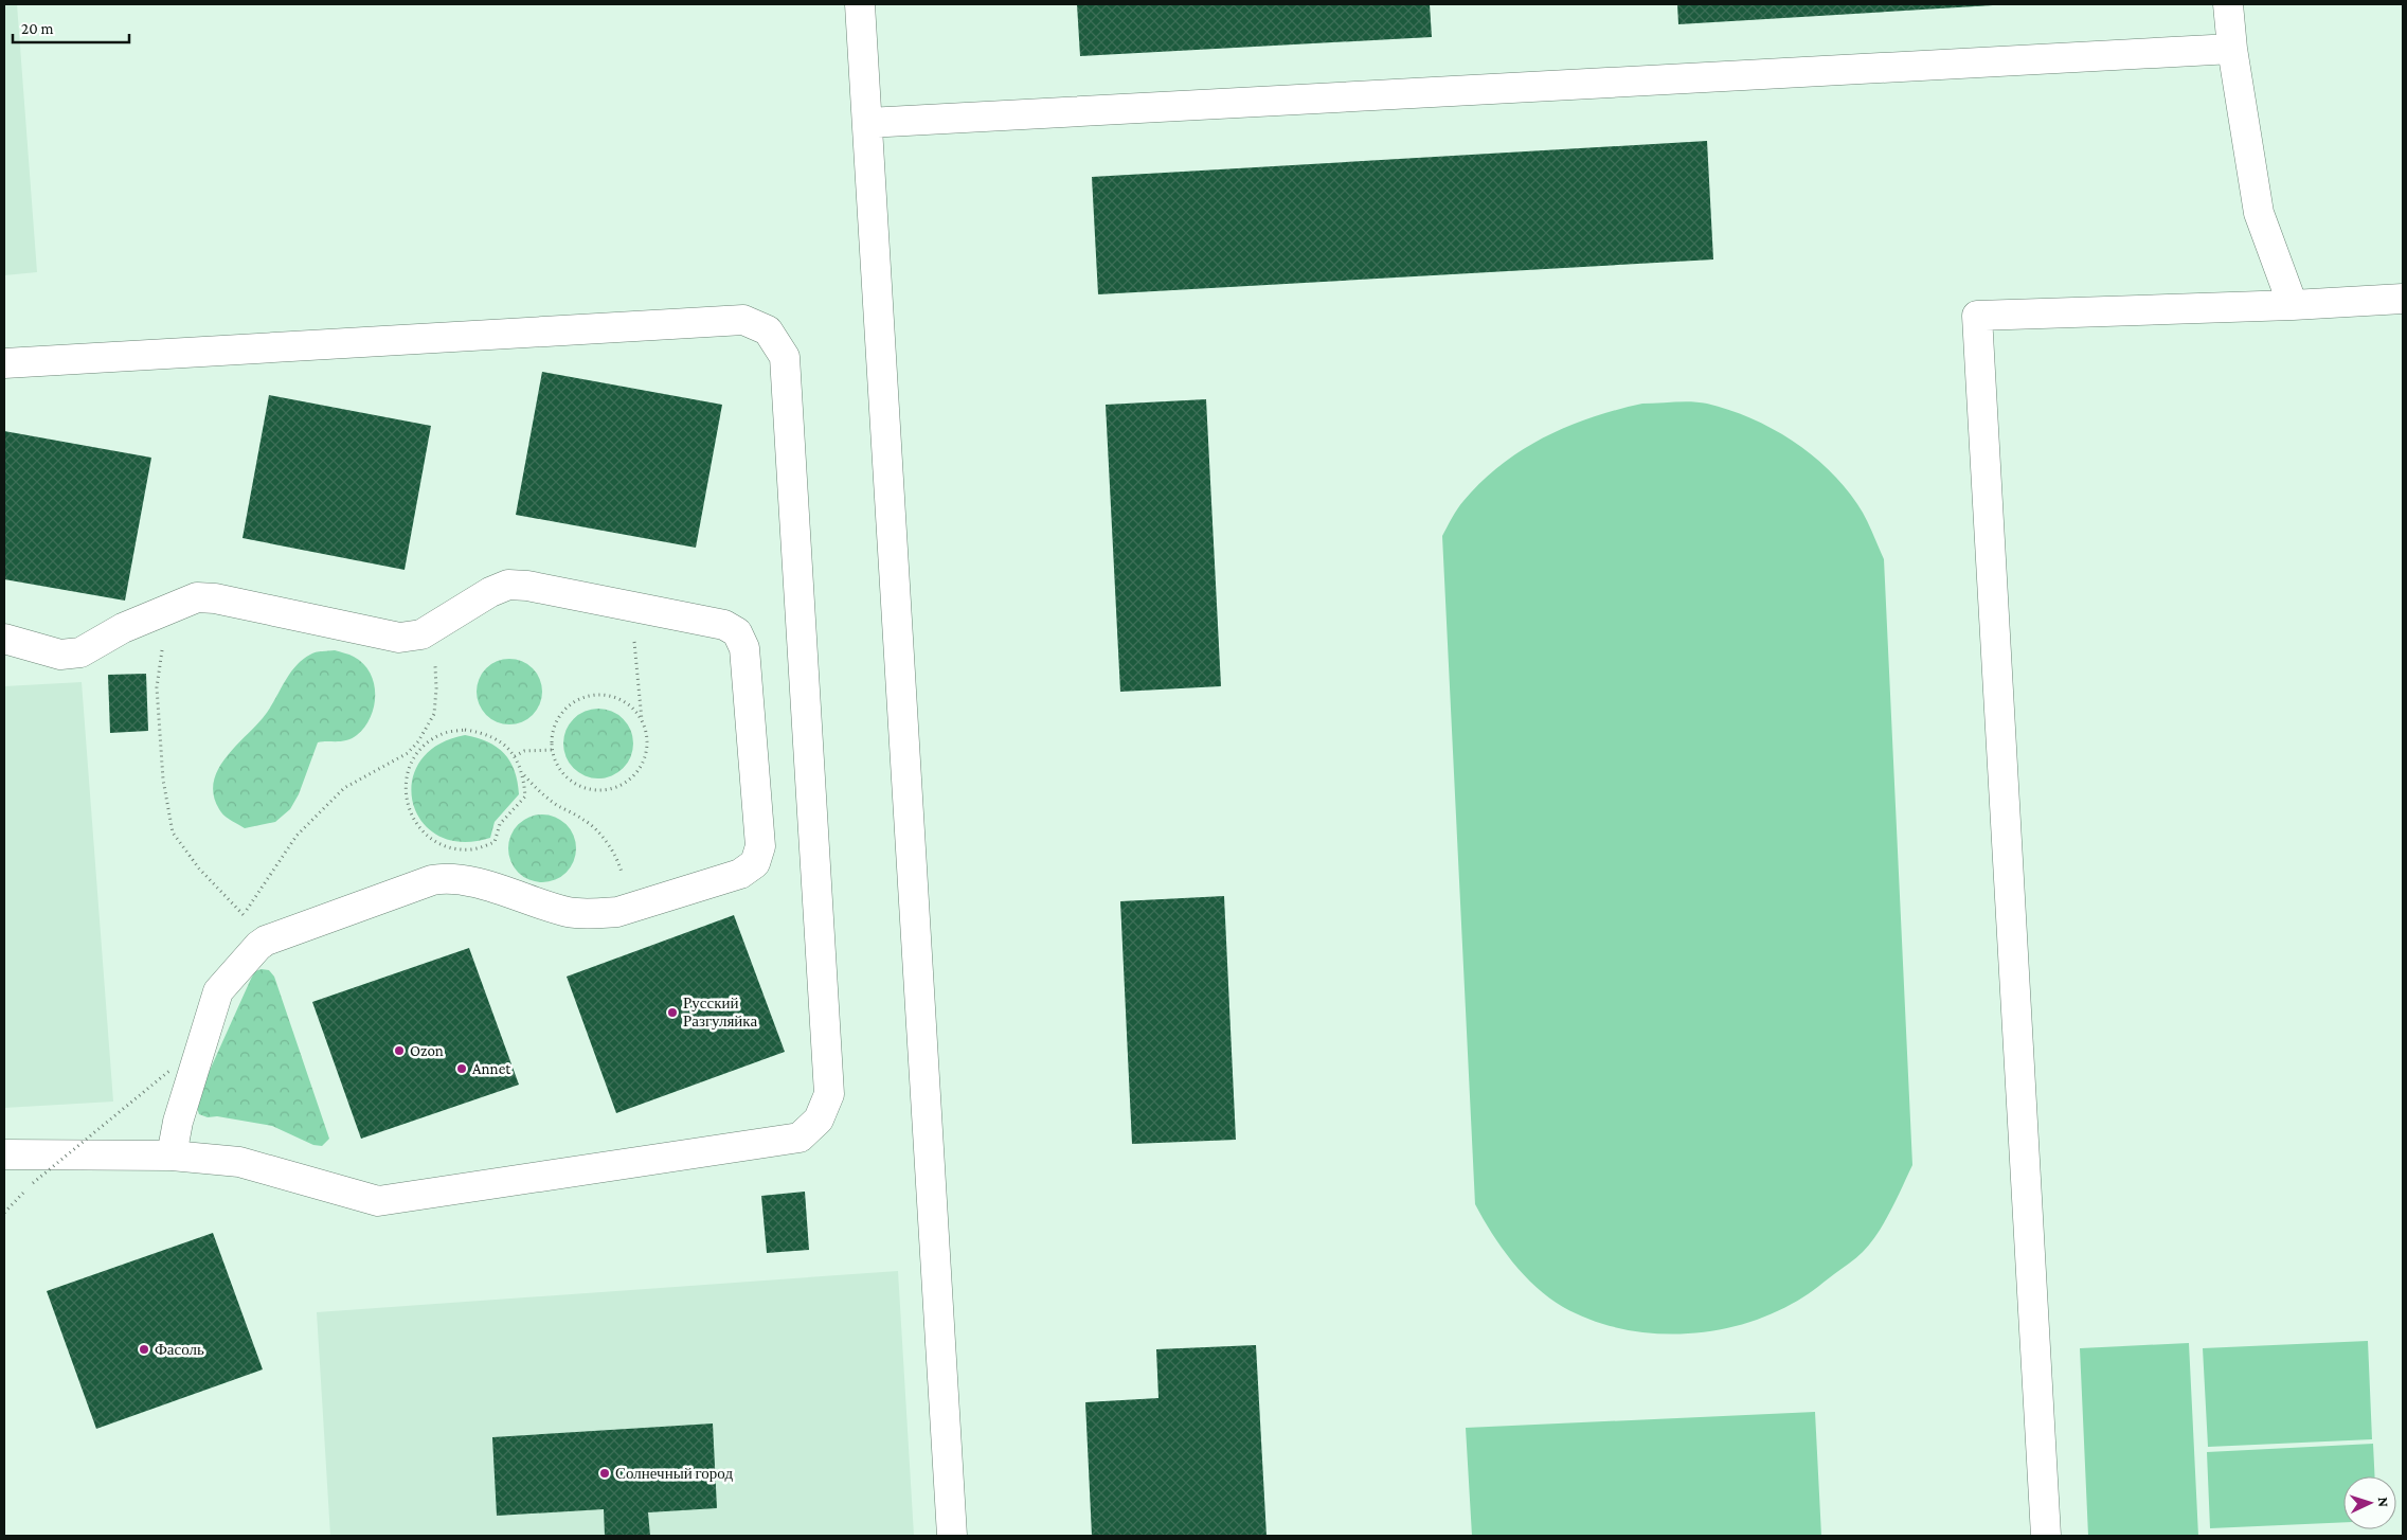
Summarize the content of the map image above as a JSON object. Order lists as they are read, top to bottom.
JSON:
{
  "places": [
    "Русский Разгуляйка",
    "Ozon",
    "Annet",
    "Фасоль",
    "Солнечный город"
  ],
  "scale_bar": "20 m",
  "north": "right"
}
